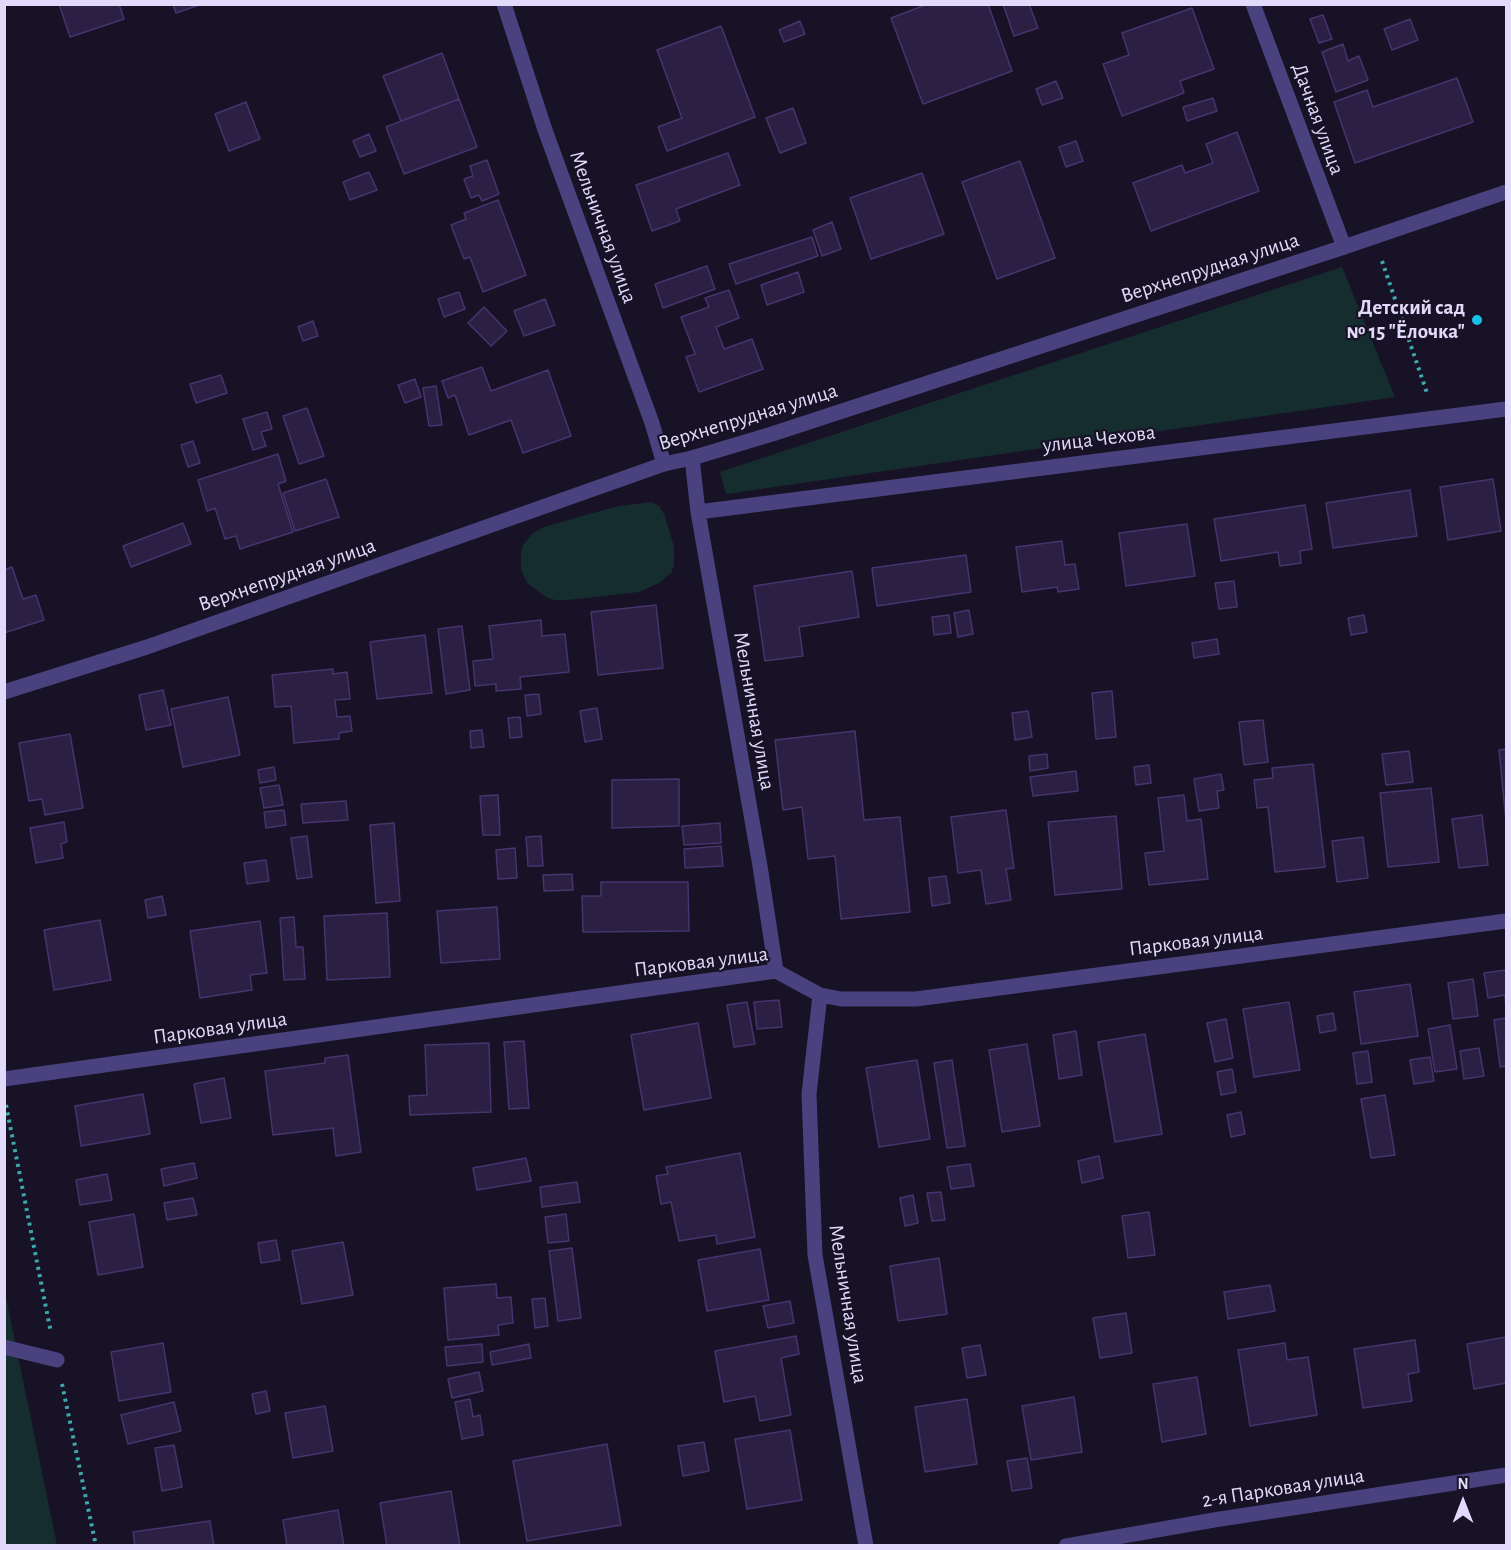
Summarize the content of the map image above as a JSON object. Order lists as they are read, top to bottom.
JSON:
{
  "streets": {
    "street": [
      "Дачная улица",
      "Мельничная улица",
      "Верхнепрудная улица",
      "улица Чехова",
      "Парковая улица",
      "2-я Парковая улица"
    ]
  },
  "crossings": [
    ["Дачная улица", "Верхнепрудная улица"],
    ["Мельничная улица", "Верхнепрудная улица"],
    ["Мельничная улица", "улица Чехова"],
    ["Мельничная улица", "Парковая улица"]
  ],
  "places": ["Детский сад № 15 \"Ёлочка\""],
  "north": "top"
}
